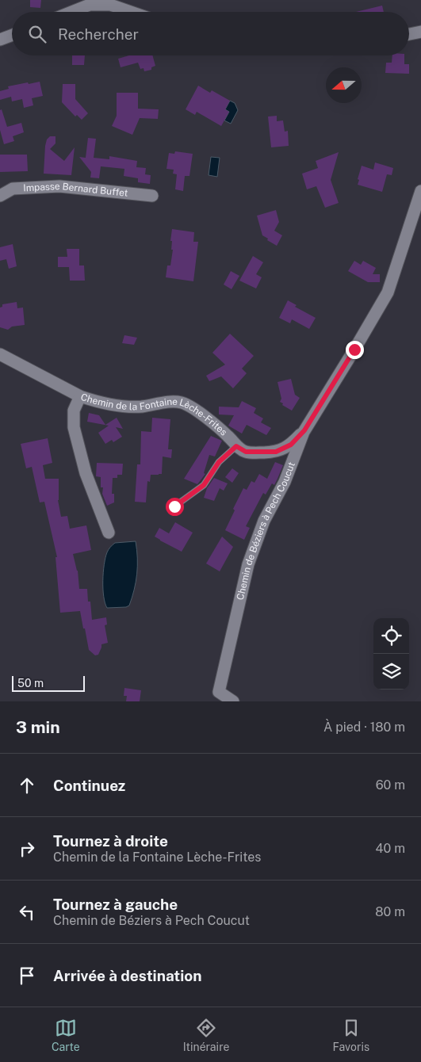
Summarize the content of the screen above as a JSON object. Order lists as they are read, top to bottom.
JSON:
{
  "streets": {
    "street": ["Impasse Bernard Buffet", "Chemin de la Fontaine Lèche-Frites", "Chemin de Béziers à Pech Coucut"]
  },
  "crossings": [
    ["Chemin de la Fontaine Lèche-Frites", "Chemin de Béziers à Pech Coucut"]
  ],
  "scale_bar": "50 m",
  "north": "left",
  "page": {
    "search": "Rechercher",
    "scale": "50 m",
    "heading": ["3 min", "À pied · 180 m"],
    "list": [
      ["Continuez", "60 m"],
      ["Tournez à droite", "Chemin de la Fontaine Lèche-Frites", "40 m"],
      ["Tournez à gauche", "Chemin de Béziers à Pech Coucut", "80 m"],
      "Arrivée à destination"
    ],
    "nav": ["Carte", "Itinéraire", "Favoris"]
  }
}
